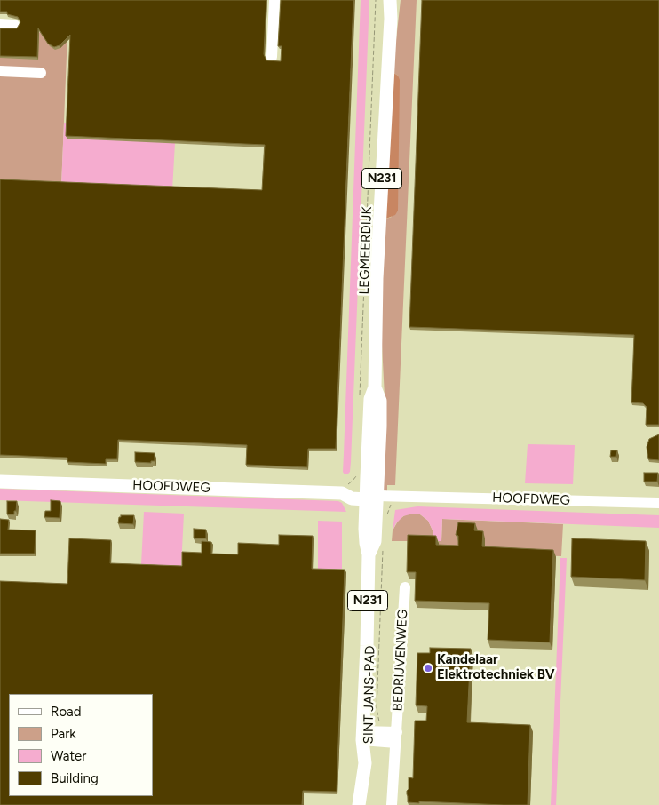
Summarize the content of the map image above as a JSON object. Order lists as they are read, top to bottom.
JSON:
{
  "streets": {
    "main road": ["N231", "LEGMEERDIJK", "HOOFDWEG"],
    "street": ["BEDRIJVENWEG"],
    "path": ["SINT JANS-PAD"]
  },
  "crossings": [
    ["N231", "LEGMEERDIJK"],
    ["N231", "HOOFDWEG"],
    ["LEGMEERDIJK", "HOOFDWEG"]
  ],
  "places": ["Kandelaar Elektrotechniek BV"],
  "legend": [
    "Road",
    "Park",
    "Water",
    "Building"
  ]
}
